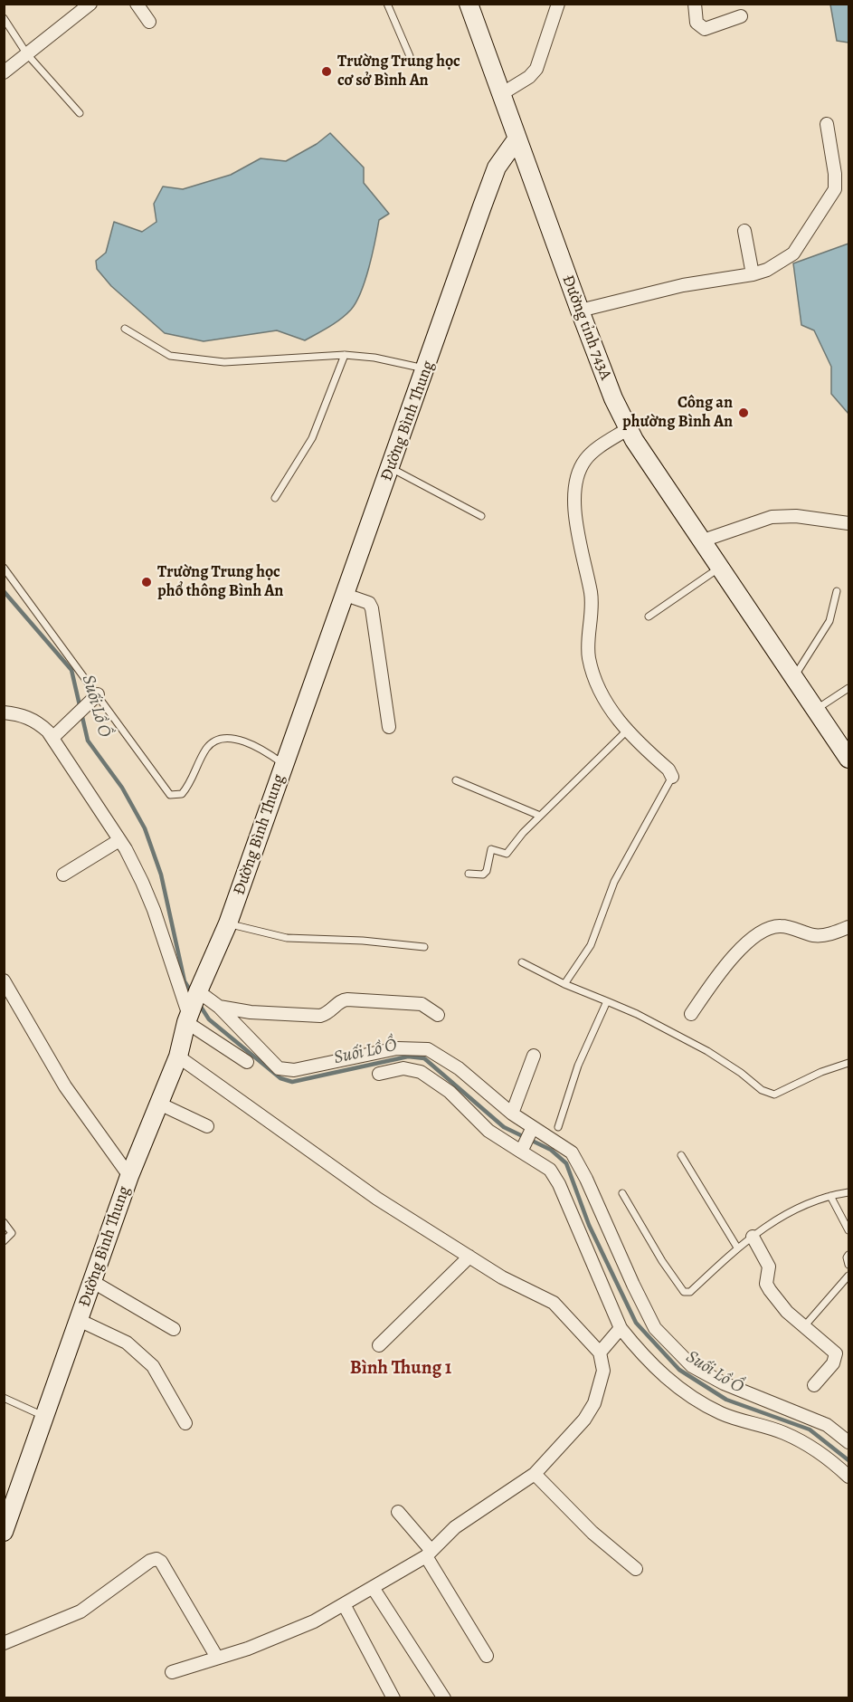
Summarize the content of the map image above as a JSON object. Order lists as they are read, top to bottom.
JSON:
{
  "streets": {
    "street": ["Đường tỉnh 743A", "Đường Bình Thung"]
  },
  "crossings": [
    ["Đường tỉnh 743A", "Đường Bình Thung"]
  ],
  "districts": ["Bình Thung 1"],
  "water": ["Suối Lồ Ồ"],
  "places": ["Trường Trung học cơ sở Bình An", "Công an phường Bình An", "Trường Trung học phổ thông Bình An"]
}
